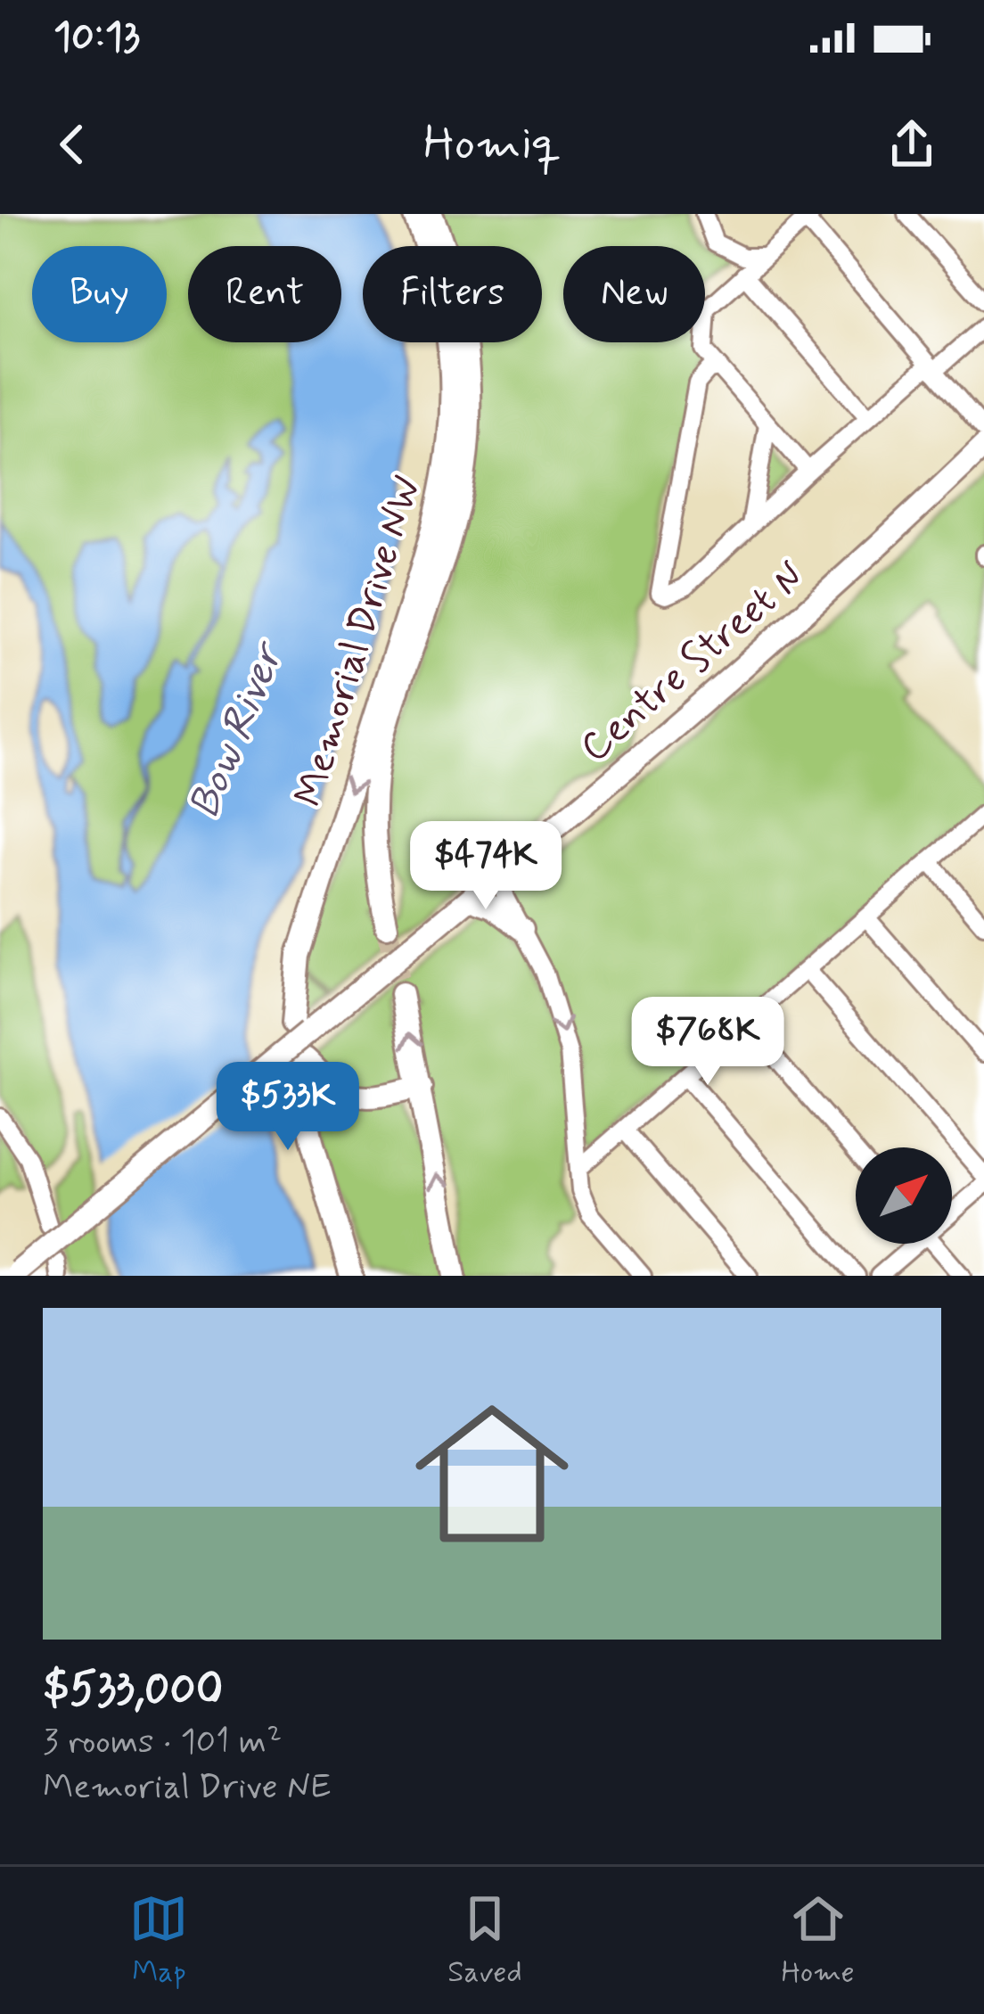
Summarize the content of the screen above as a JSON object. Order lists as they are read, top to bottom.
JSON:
{
  "streets": {
    "main road": ["Memorial Drive NW", "Centre Street N"]
  },
  "crossings": [
    ["Memorial Drive NW", "Centre Street N"]
  ],
  "water": ["Bow River"],
  "north": "top right",
  "page": {
    "status": "10:13",
    "header": "Homiq",
    "chip": [
      "Buy",
      "Rent",
      "Filters",
      "New"
    ],
    "price": ["$474K", "$768K", "$533K"],
    "list": [
      {
        "name": "$533,000",
        "note": "3 rooms · 101 m² · Memorial Drive NE"
      }
    ],
    "tabs": ["Map", "Saved", "Home"]
  }
}
